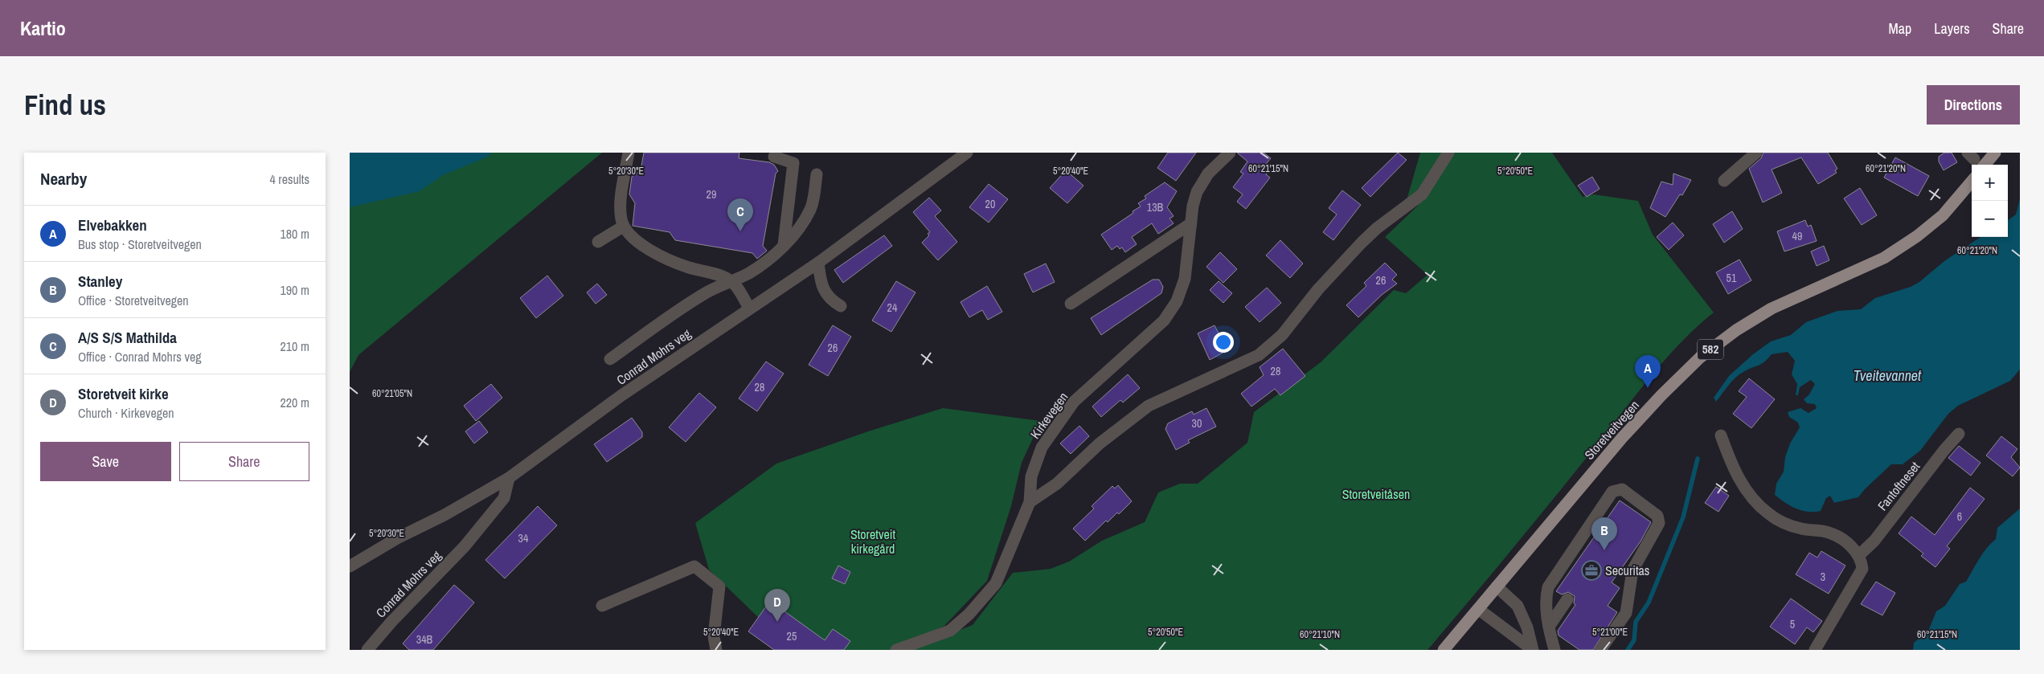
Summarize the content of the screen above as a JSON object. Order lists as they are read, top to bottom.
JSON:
{
  "streets": {
    "main road": ["582", "Storetveitvegen"],
    "street": ["Conrad Mohrs veg", "Kirkevegen", "Fantoftneset"]
  },
  "water": ["Tveitevannet"],
  "parks": ["Storetveitåsen", "Storetveit kirkegård"],
  "places": {
    "office": ["Securitas"]
  },
  "house_numbers": [
    "29",
    "20",
    "13B",
    "49",
    "51",
    "26",
    "24",
    "26",
    "28",
    "28",
    "30",
    "6",
    "34",
    "3",
    "5",
    "25",
    "34B"
  ],
  "page": {
    "header": "Kartio",
    "nav": ["Map", "Layers", "Share"],
    "buttons": [
      "Directions",
      ["Save", "Share"]
    ],
    "title": "Find us",
    "heading": ["Nearby", "4 results"],
    "map_buttons": ["+", "−"],
    "pins": [
      "C",
      "A",
      "B",
      "D"
    ],
    "list": [
      {
        "mark": "A",
        "name": "Elvebakken",
        "note": "Bus stop · Storetveitvegen",
        "value": "180 m"
      },
      {
        "mark": "B",
        "name": "Stanley",
        "note": "Office · Storetveitvegen",
        "value": "190 m"
      },
      {
        "mark": "C",
        "name": "A/S S/S Mathilda",
        "note": "Office · Conrad Mohrs veg",
        "value": "210 m"
      },
      {
        "mark": "D",
        "name": "Storetveit kirke",
        "note": "Church · Kirkevegen",
        "value": "220 m"
      }
    ]
  },
  "coordinates": [
    "60°21'20\"N",
    "60°21'15\"N",
    "5°20'30\"E",
    "5°20'40\"E",
    "5°20'50\"E",
    "60°21'05\"N",
    "5°21'00\"E",
    "60°21'10\"N"
  ]
}
